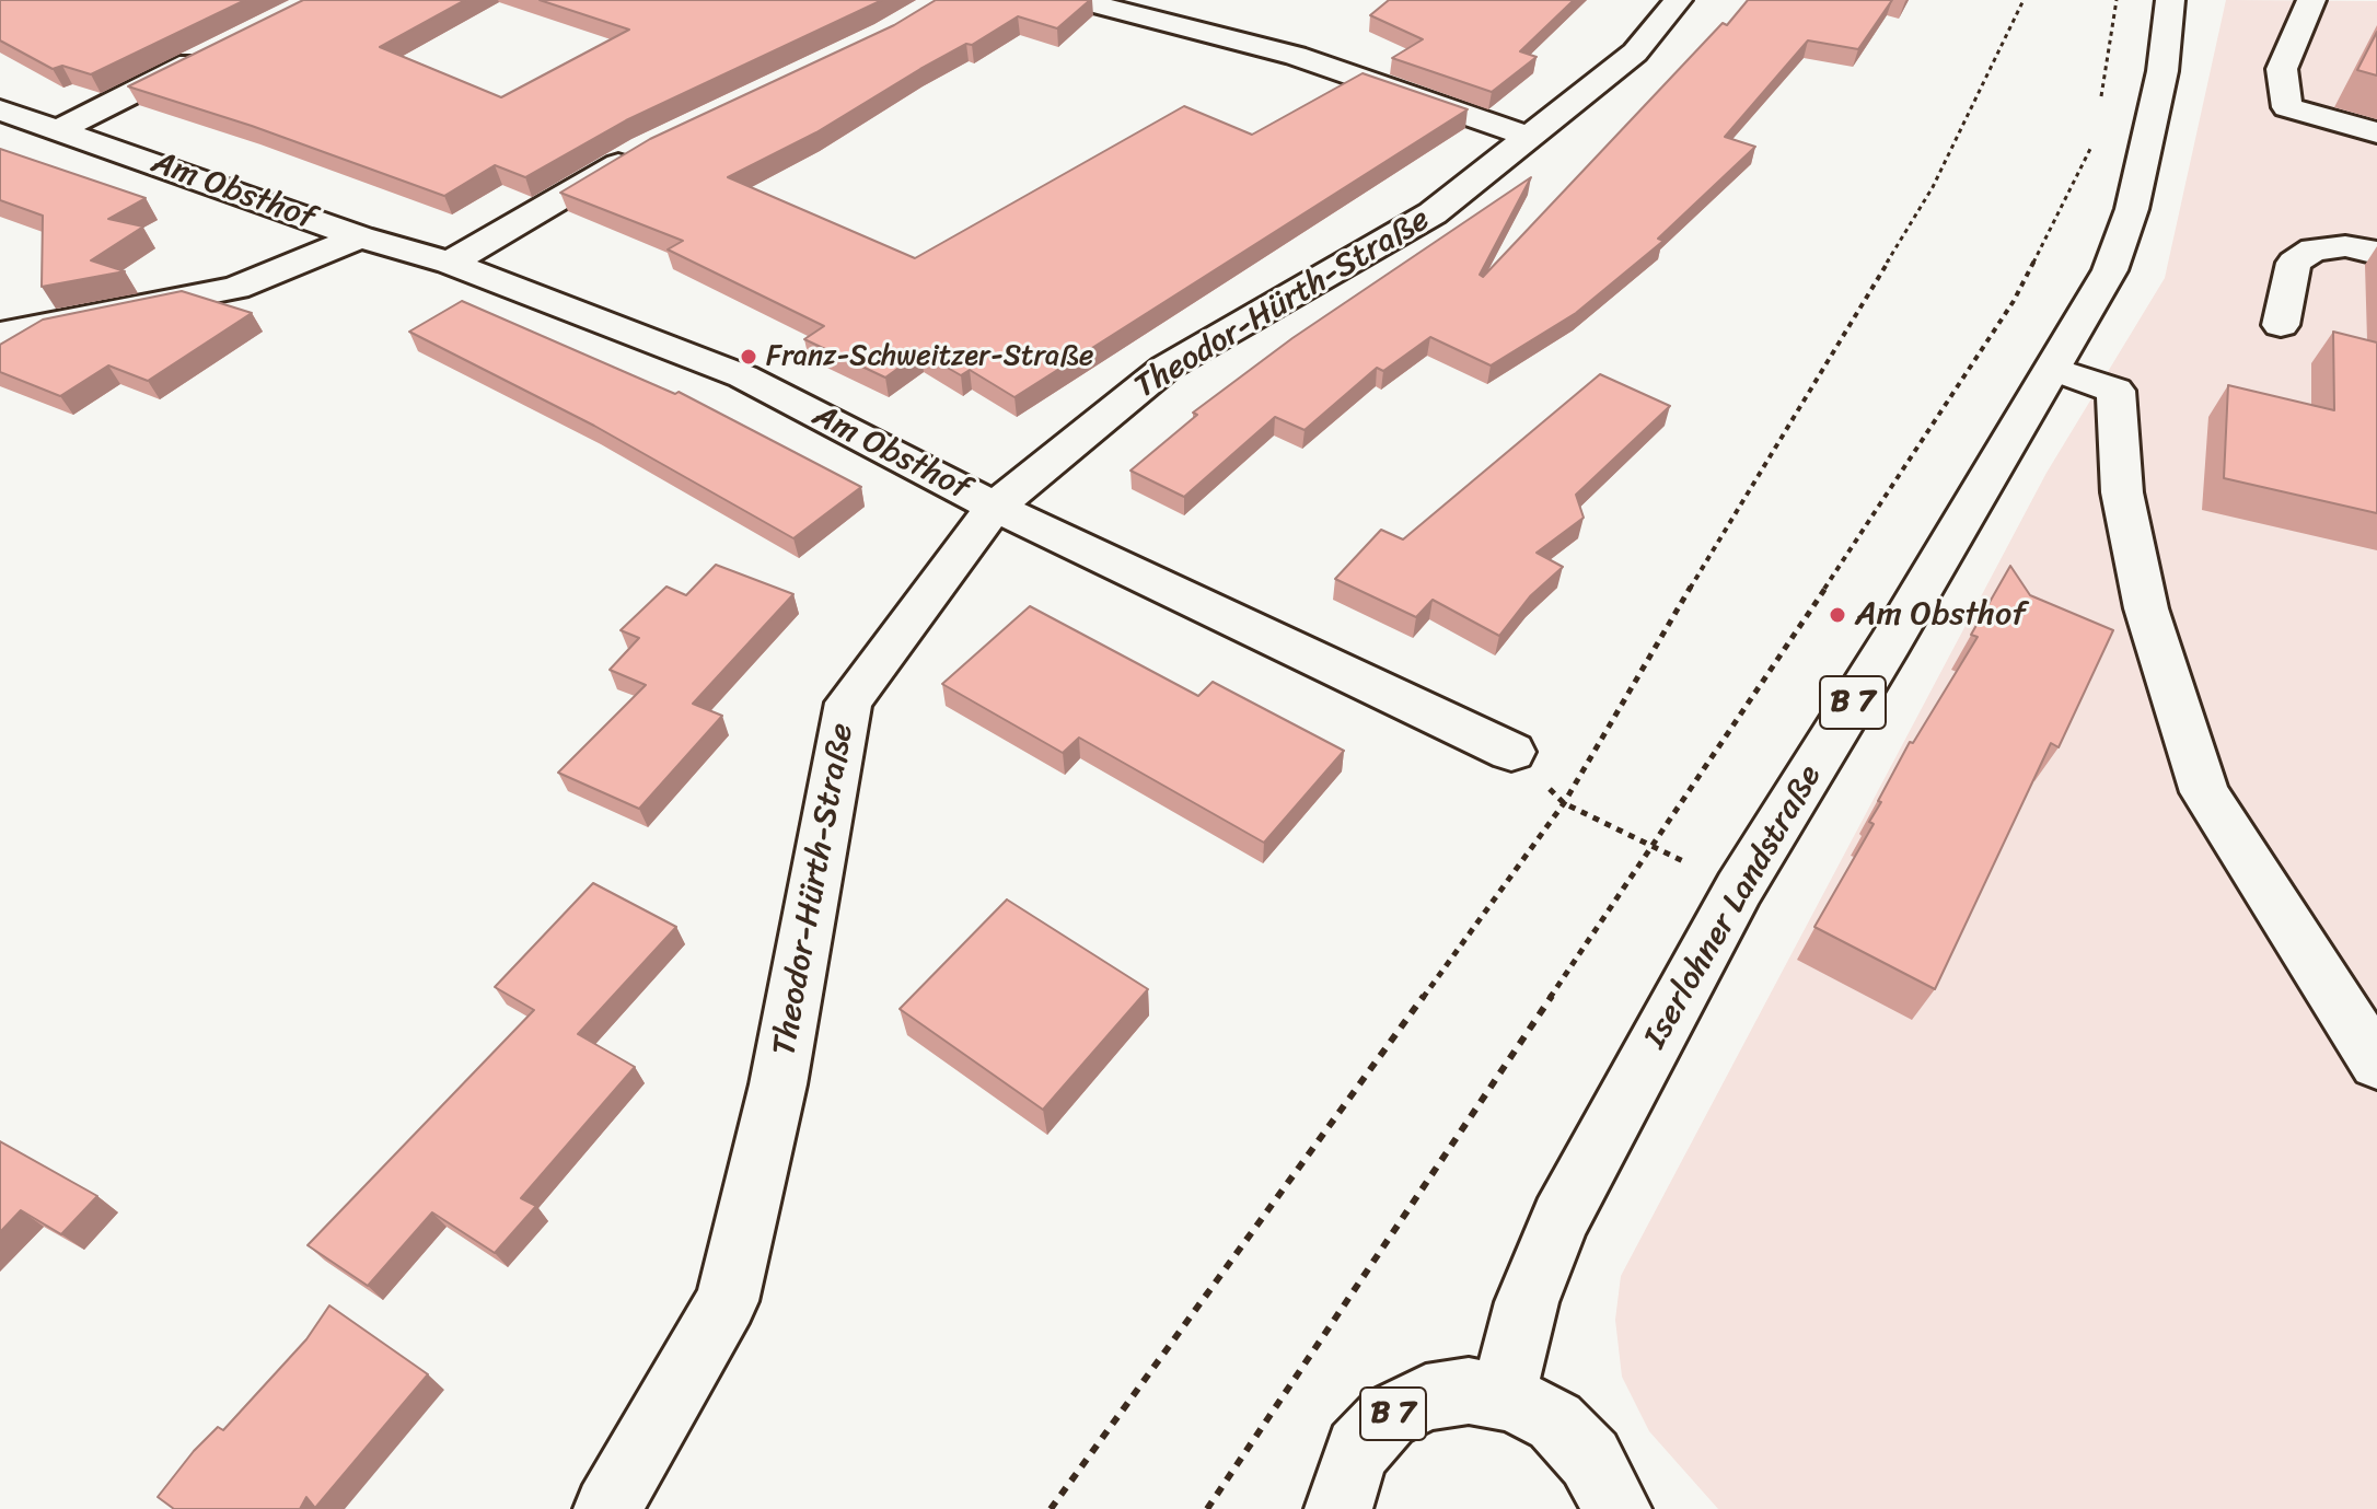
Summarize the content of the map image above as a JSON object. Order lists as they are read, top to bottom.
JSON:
{
  "streets": {
    "street": [
      "Am Obsthof",
      "Theodor-Hürth-Straße",
      "B 7",
      "Iserlohner Landstraße"
    ]
  },
  "crossings": [
    ["Am Obsthof", "Theodor-Hürth-Straße"],
    ["B 7", "Iserlohner Landstraße"]
  ],
  "places": ["Franz-Schweitzer-Straße", "Am Obsthof"]
}
